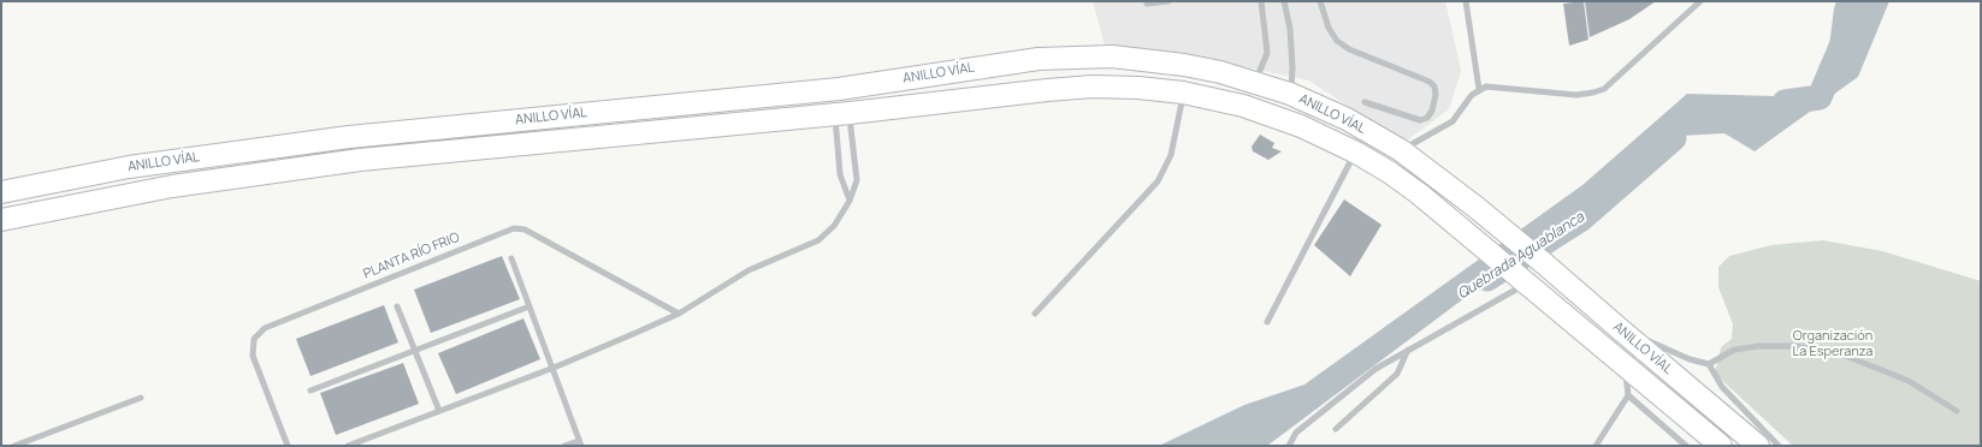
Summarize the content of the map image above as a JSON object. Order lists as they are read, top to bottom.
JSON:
{
  "streets": {
    "highway": ["ANILLO VÍAL"],
    "lane": ["PLANTA RÍO FRIO"]
  },
  "water": ["Quebrada Aguablanca"],
  "parks": ["Organización La Esperanza"]
}
